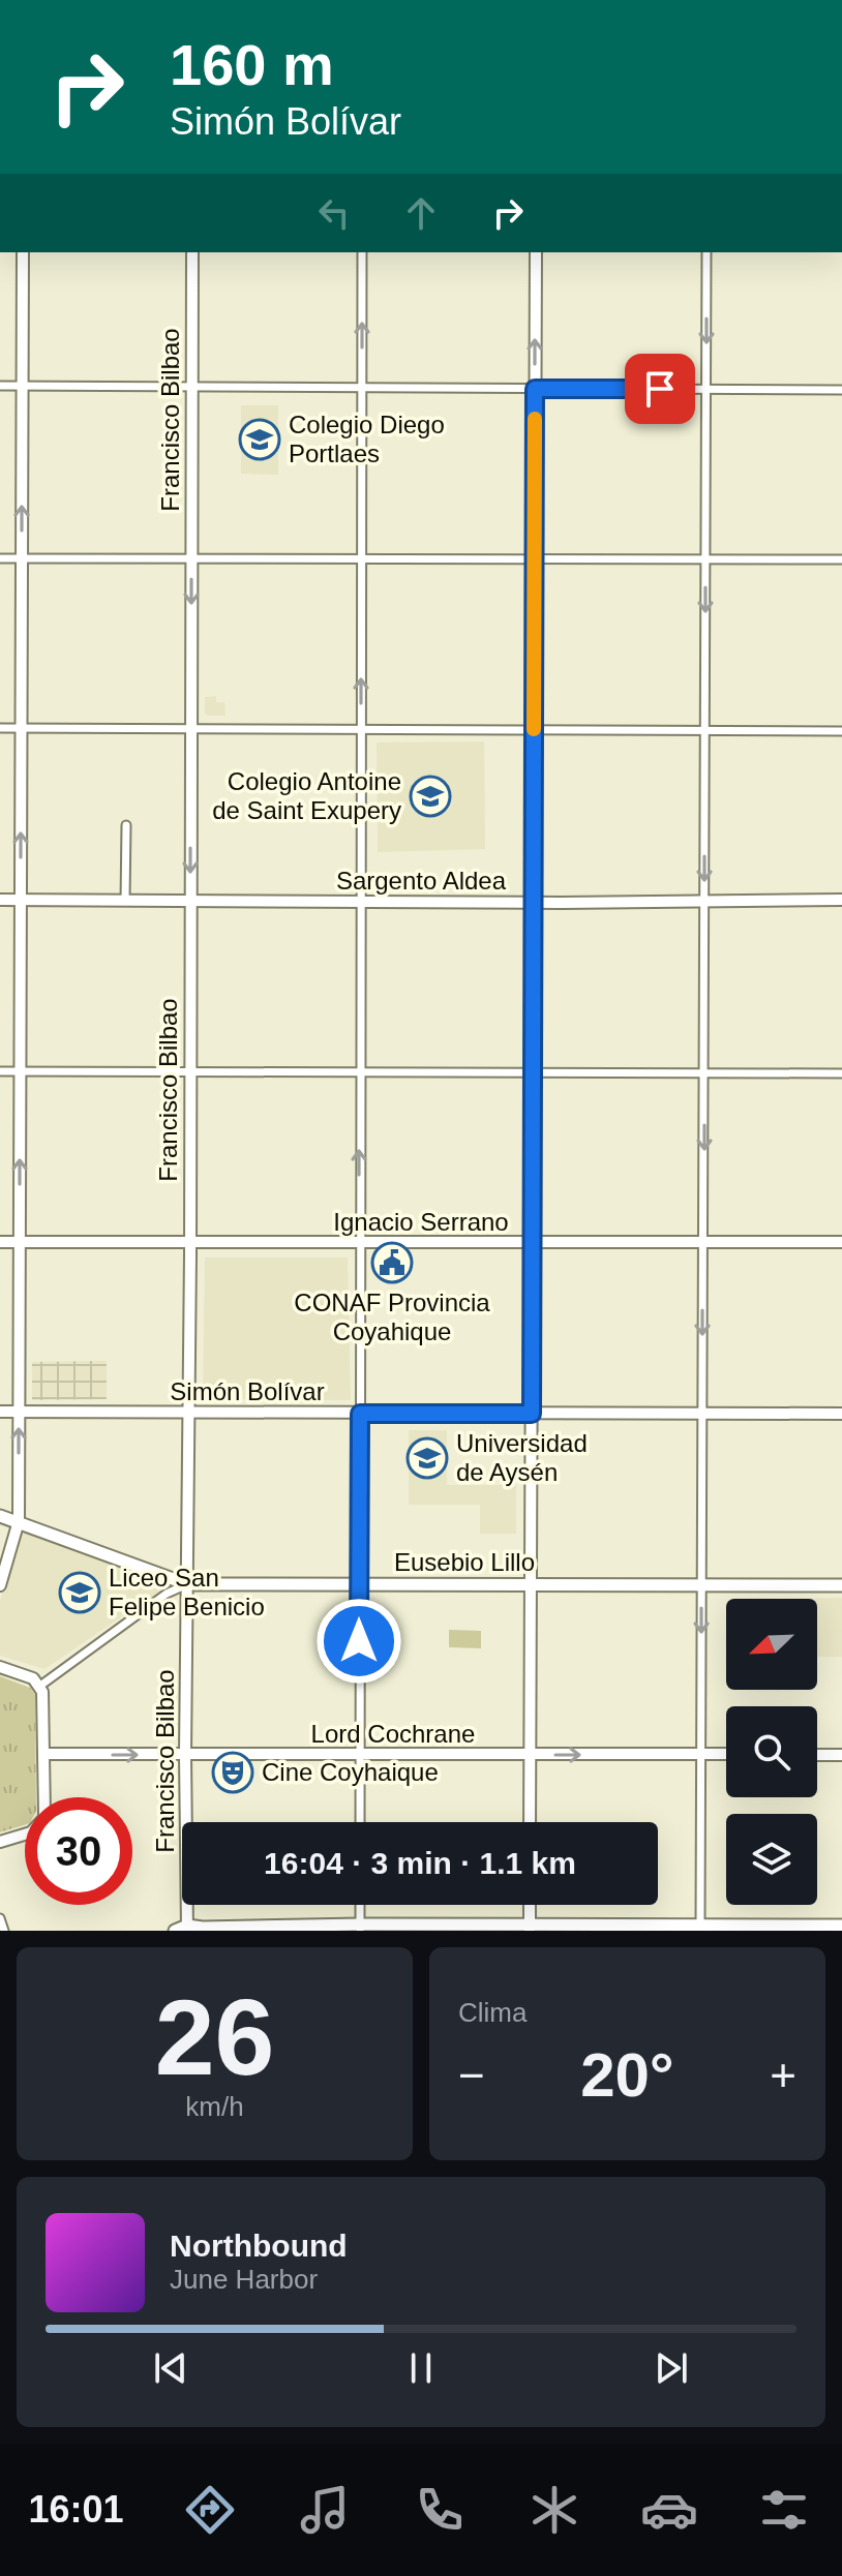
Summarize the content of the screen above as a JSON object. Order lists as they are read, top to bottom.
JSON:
{
  "streets": {
    "main road": ["Eusebio Lillo"],
    "street": [
      "Francisco Bilbao",
      "Sargento Aldea",
      "Ignacio Serrano",
      "Simón Bolívar",
      "Lord Cochrane"
    ]
  },
  "crossings": [
    ["Francisco Bilbao", "Sargento Aldea"],
    ["Francisco Bilbao", "Ignacio Serrano"],
    ["Francisco Bilbao", "Simón Bolívar"],
    ["Francisco Bilbao", "Eusebio Lillo"],
    ["Francisco Bilbao", "Lord Cochrane"]
  ],
  "one_way": ["Lord Cochrane"],
  "places": {
    "school or university": [
      "Colegio Diego Portlaes",
      "Colegio Antoine de Saint Exupery",
      "Universidad de Aysén",
      "Liceo San Felipe Benicio"
    ],
    "public building": ["CONAF Provincia Coyahique"],
    "theatre": ["Cine Coyhaique"]
  },
  "north": "bottom left",
  "page": {
    "turn": ["160 m", "Simón Bolívar"],
    "limit": "30",
    "trip": "16:04 · 3 min · 1.1 km",
    "tile": [
      ["26", "km/h"],
      "Clima"
    ],
    "heat": ["−", "20°", "+"],
    "song": ["Northbound", "June Harbor"],
    "tabs": "16:01"
  }
}
